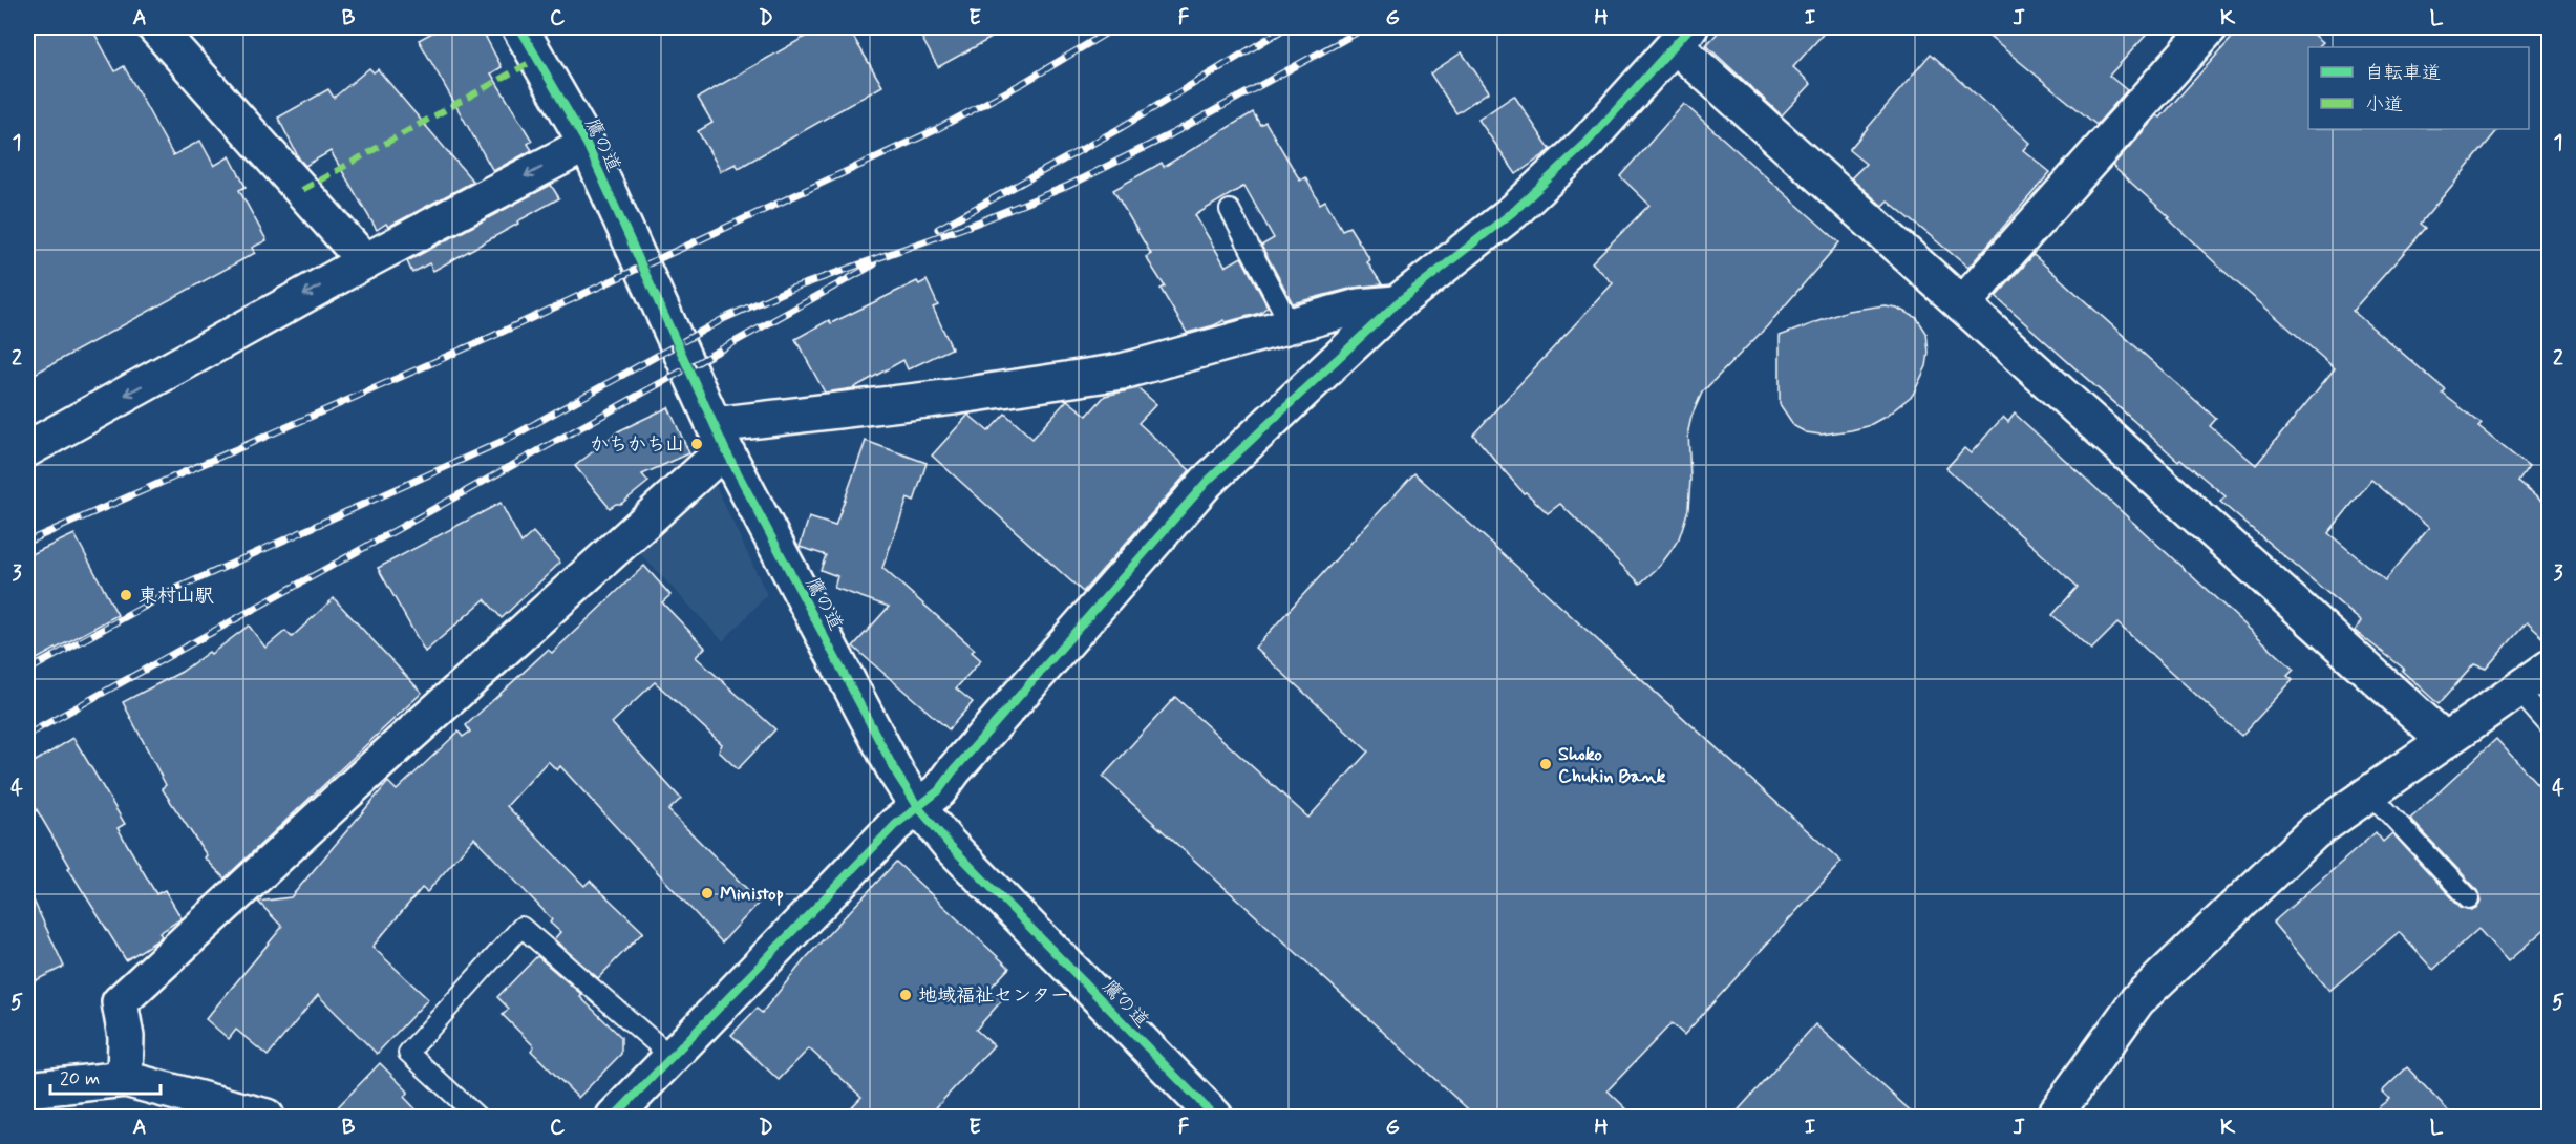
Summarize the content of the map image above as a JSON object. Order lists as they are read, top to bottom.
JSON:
{
  "streets": {
    "street": ["鷹の道"]
  },
  "places": [
    "かちかち山",
    "東村山駅",
    "Shoko Chukin Bank",
    "Ministop",
    "地域福祉センター"
  ],
  "legend": ["自転車道", "小道"],
  "scale_bar": "20 m",
  "grid": {
    "columns": [
      "A",
      "B",
      "C",
      "D",
      "E",
      "F",
      "G",
      "H",
      "I",
      "J",
      "K",
      "L"
    ],
    "rows": [
      "1",
      "2",
      "3",
      "4",
      "5"
    ]
  }
}
